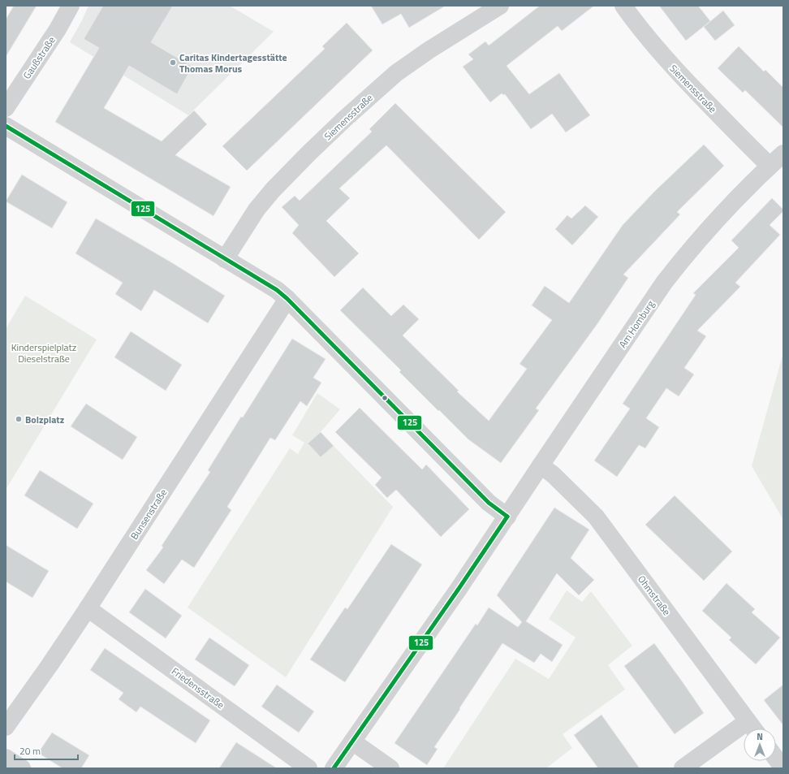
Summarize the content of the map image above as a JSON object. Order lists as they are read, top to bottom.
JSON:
{
  "streets": {
    "street": [
      "Gaußstraße",
      "Siemensstraße",
      "Am Homburg",
      "Bunsenstraße",
      "Ohmstraße",
      "Friedensstraße"
    ]
  },
  "crossings": [
    ["Siemensstraße", "Am Homburg"],
    ["Am Homburg", "Ohmstraße"],
    ["Bunsenstraße", "Friedensstraße"]
  ],
  "parks": ["Kinderspielplatz Dieselstraße"],
  "places": ["Caritas Kindertagesstätte Thomas Morus", "Bolzplatz"],
  "lines": ["transit line 125"],
  "scale_bar": "20 m",
  "north": "top"
}
